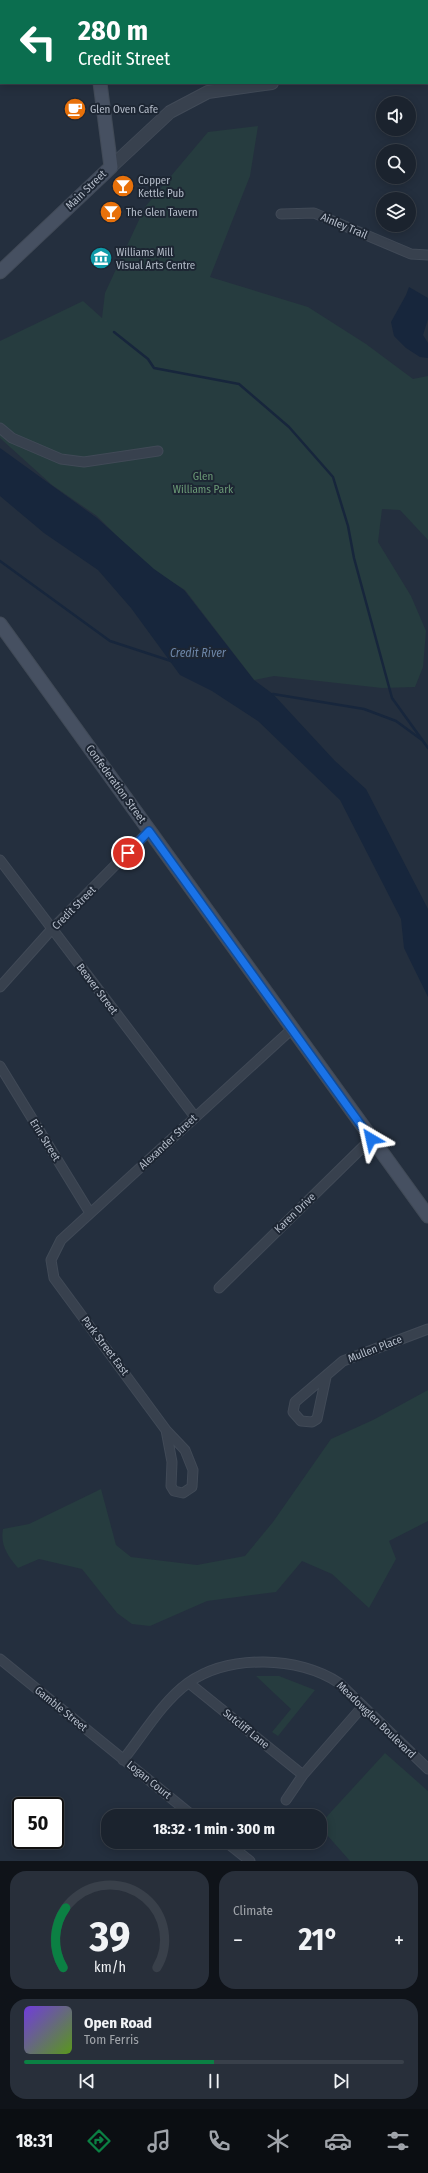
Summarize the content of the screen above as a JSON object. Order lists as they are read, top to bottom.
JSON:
{
  "streets": {
    "main road": ["Main Street", "Confederation Street"],
    "street": [
      "Ainley Trail",
      "Credit Street",
      "Beaver Street",
      "Erin Street",
      "Alexander Street",
      "Karen Drive",
      "Park Street East",
      "Mullen Place",
      "Gamble Street",
      "Meadowglen Boulevard",
      "Sutcliff Lane",
      "Logan Court"
    ]
  },
  "crossings": [
    ["Confederation Street", "Credit Street"],
    ["Confederation Street", "Alexander Street"],
    ["Confederation Street", "Karen Drive"],
    ["Credit Street", "Beaver Street"],
    ["Beaver Street", "Alexander Street"],
    ["Erin Street", "Alexander Street"],
    ["Alexander Street", "Park Street East"],
    ["Gamble Street", "Meadowglen Boulevard"],
    ["Gamble Street", "Logan Court"],
    ["Meadowglen Boulevard", "Sutcliff Lane"],
    ["Meadowglen Boulevard", "Logan Court"]
  ],
  "water": ["Credit River"],
  "parks": ["Glen Williams Park"],
  "places": {
    "cafe": ["Glen Oven Cafe"],
    "bar": ["Copper Kettle Pub", "The Glen Tavern"],
    "museum": ["Williams Mill Visual Arts Centre"]
  },
  "page": {
    "turn": ["280 m", "Credit Street"],
    "limit": "50",
    "trip": "18:32 · 1 min · 300 m",
    "tile": "Climate",
    "heat": ["−", "21°", "+"],
    "song": ["Open Road", "Tom Ferris"],
    "tabs": "18:31",
    "gauge": ["39", "km/h"]
  }
}
